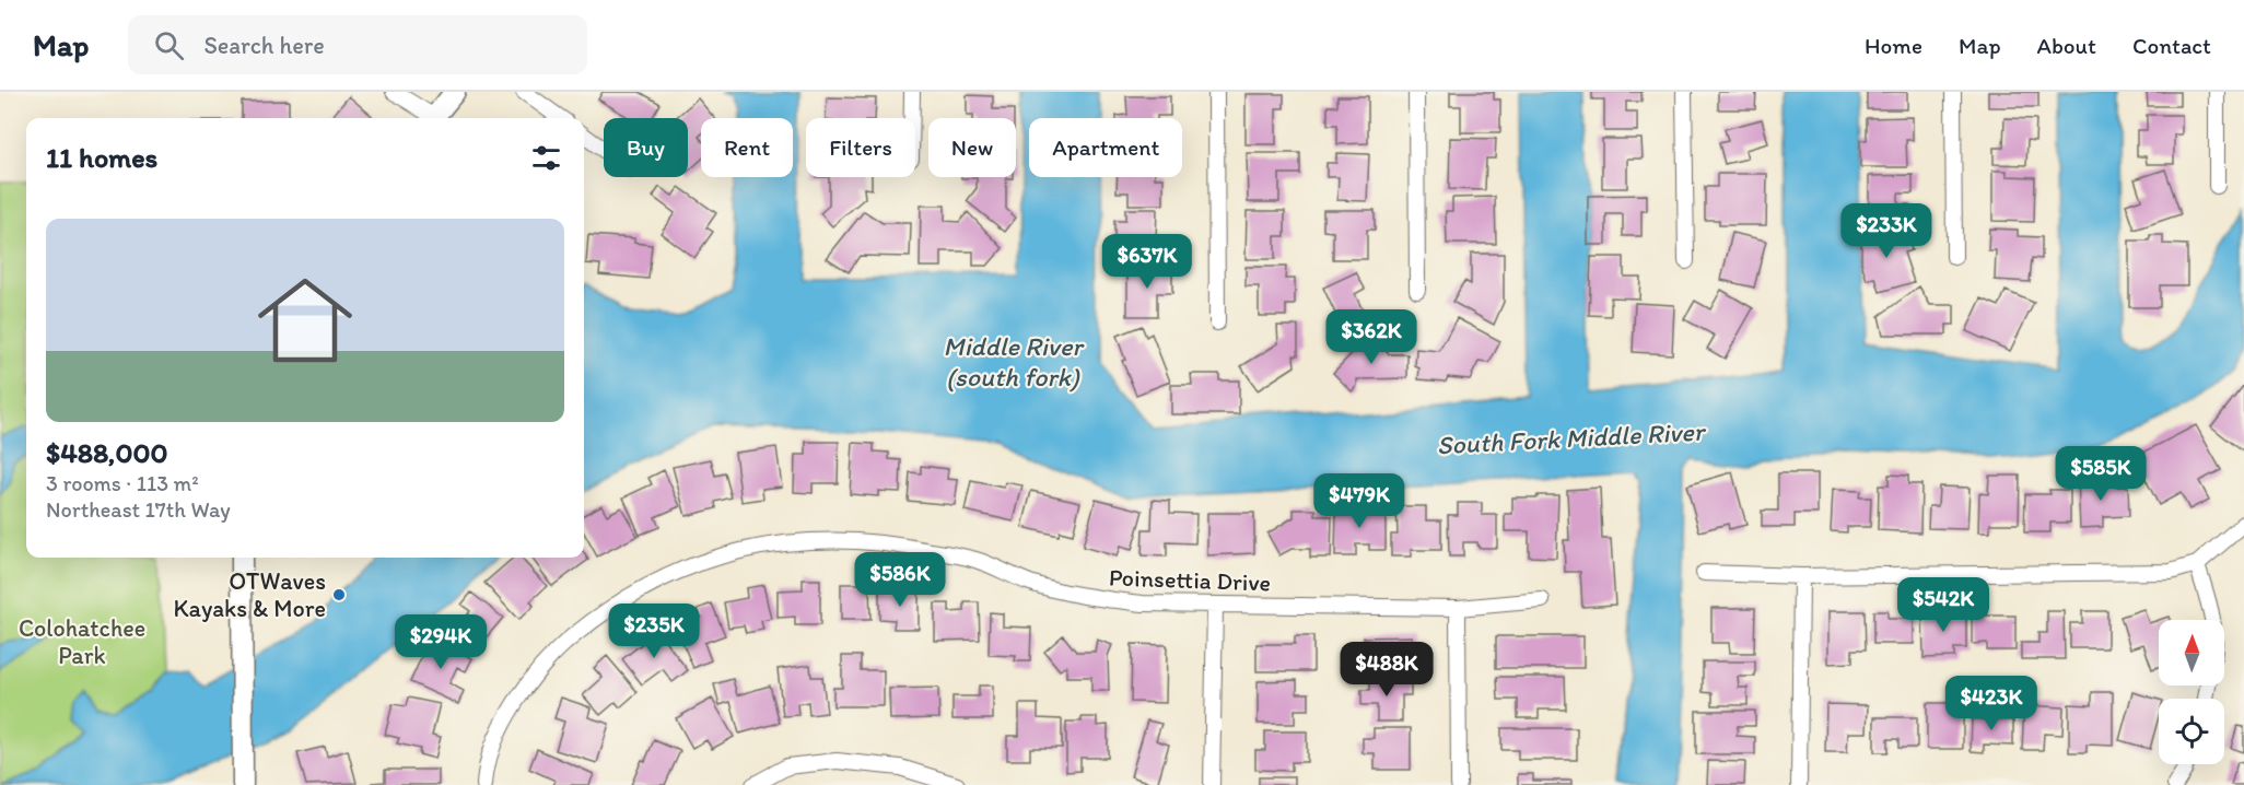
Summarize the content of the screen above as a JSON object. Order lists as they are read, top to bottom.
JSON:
{
  "streets": {
    "street": ["Poinsettia Drive"]
  },
  "water": ["Middle River (south fork)", "South Fork Middle River"],
  "parks": ["Colohatchee Park"],
  "places": ["OTWaves Kayaks & More"],
  "north": "top",
  "page": {
    "header": "Map",
    "search": "Search here",
    "nav": [
      "Home",
      "Map",
      "About",
      "Contact"
    ],
    "chip": [
      "Buy",
      "Rent",
      "Filters",
      "New",
      "Apartment"
    ],
    "heading": "11 homes",
    "list": [
      {
        "name": "$488,000",
        "note": "3 rooms · 113 m² · Northeast 17th Way"
      }
    ],
    "price": [
      "$233K",
      "$637K",
      "$362K",
      "$585K",
      "$479K",
      "$586K",
      "$542K",
      "$235K",
      "$294K",
      "$488K",
      "$423K"
    ]
  }
}
